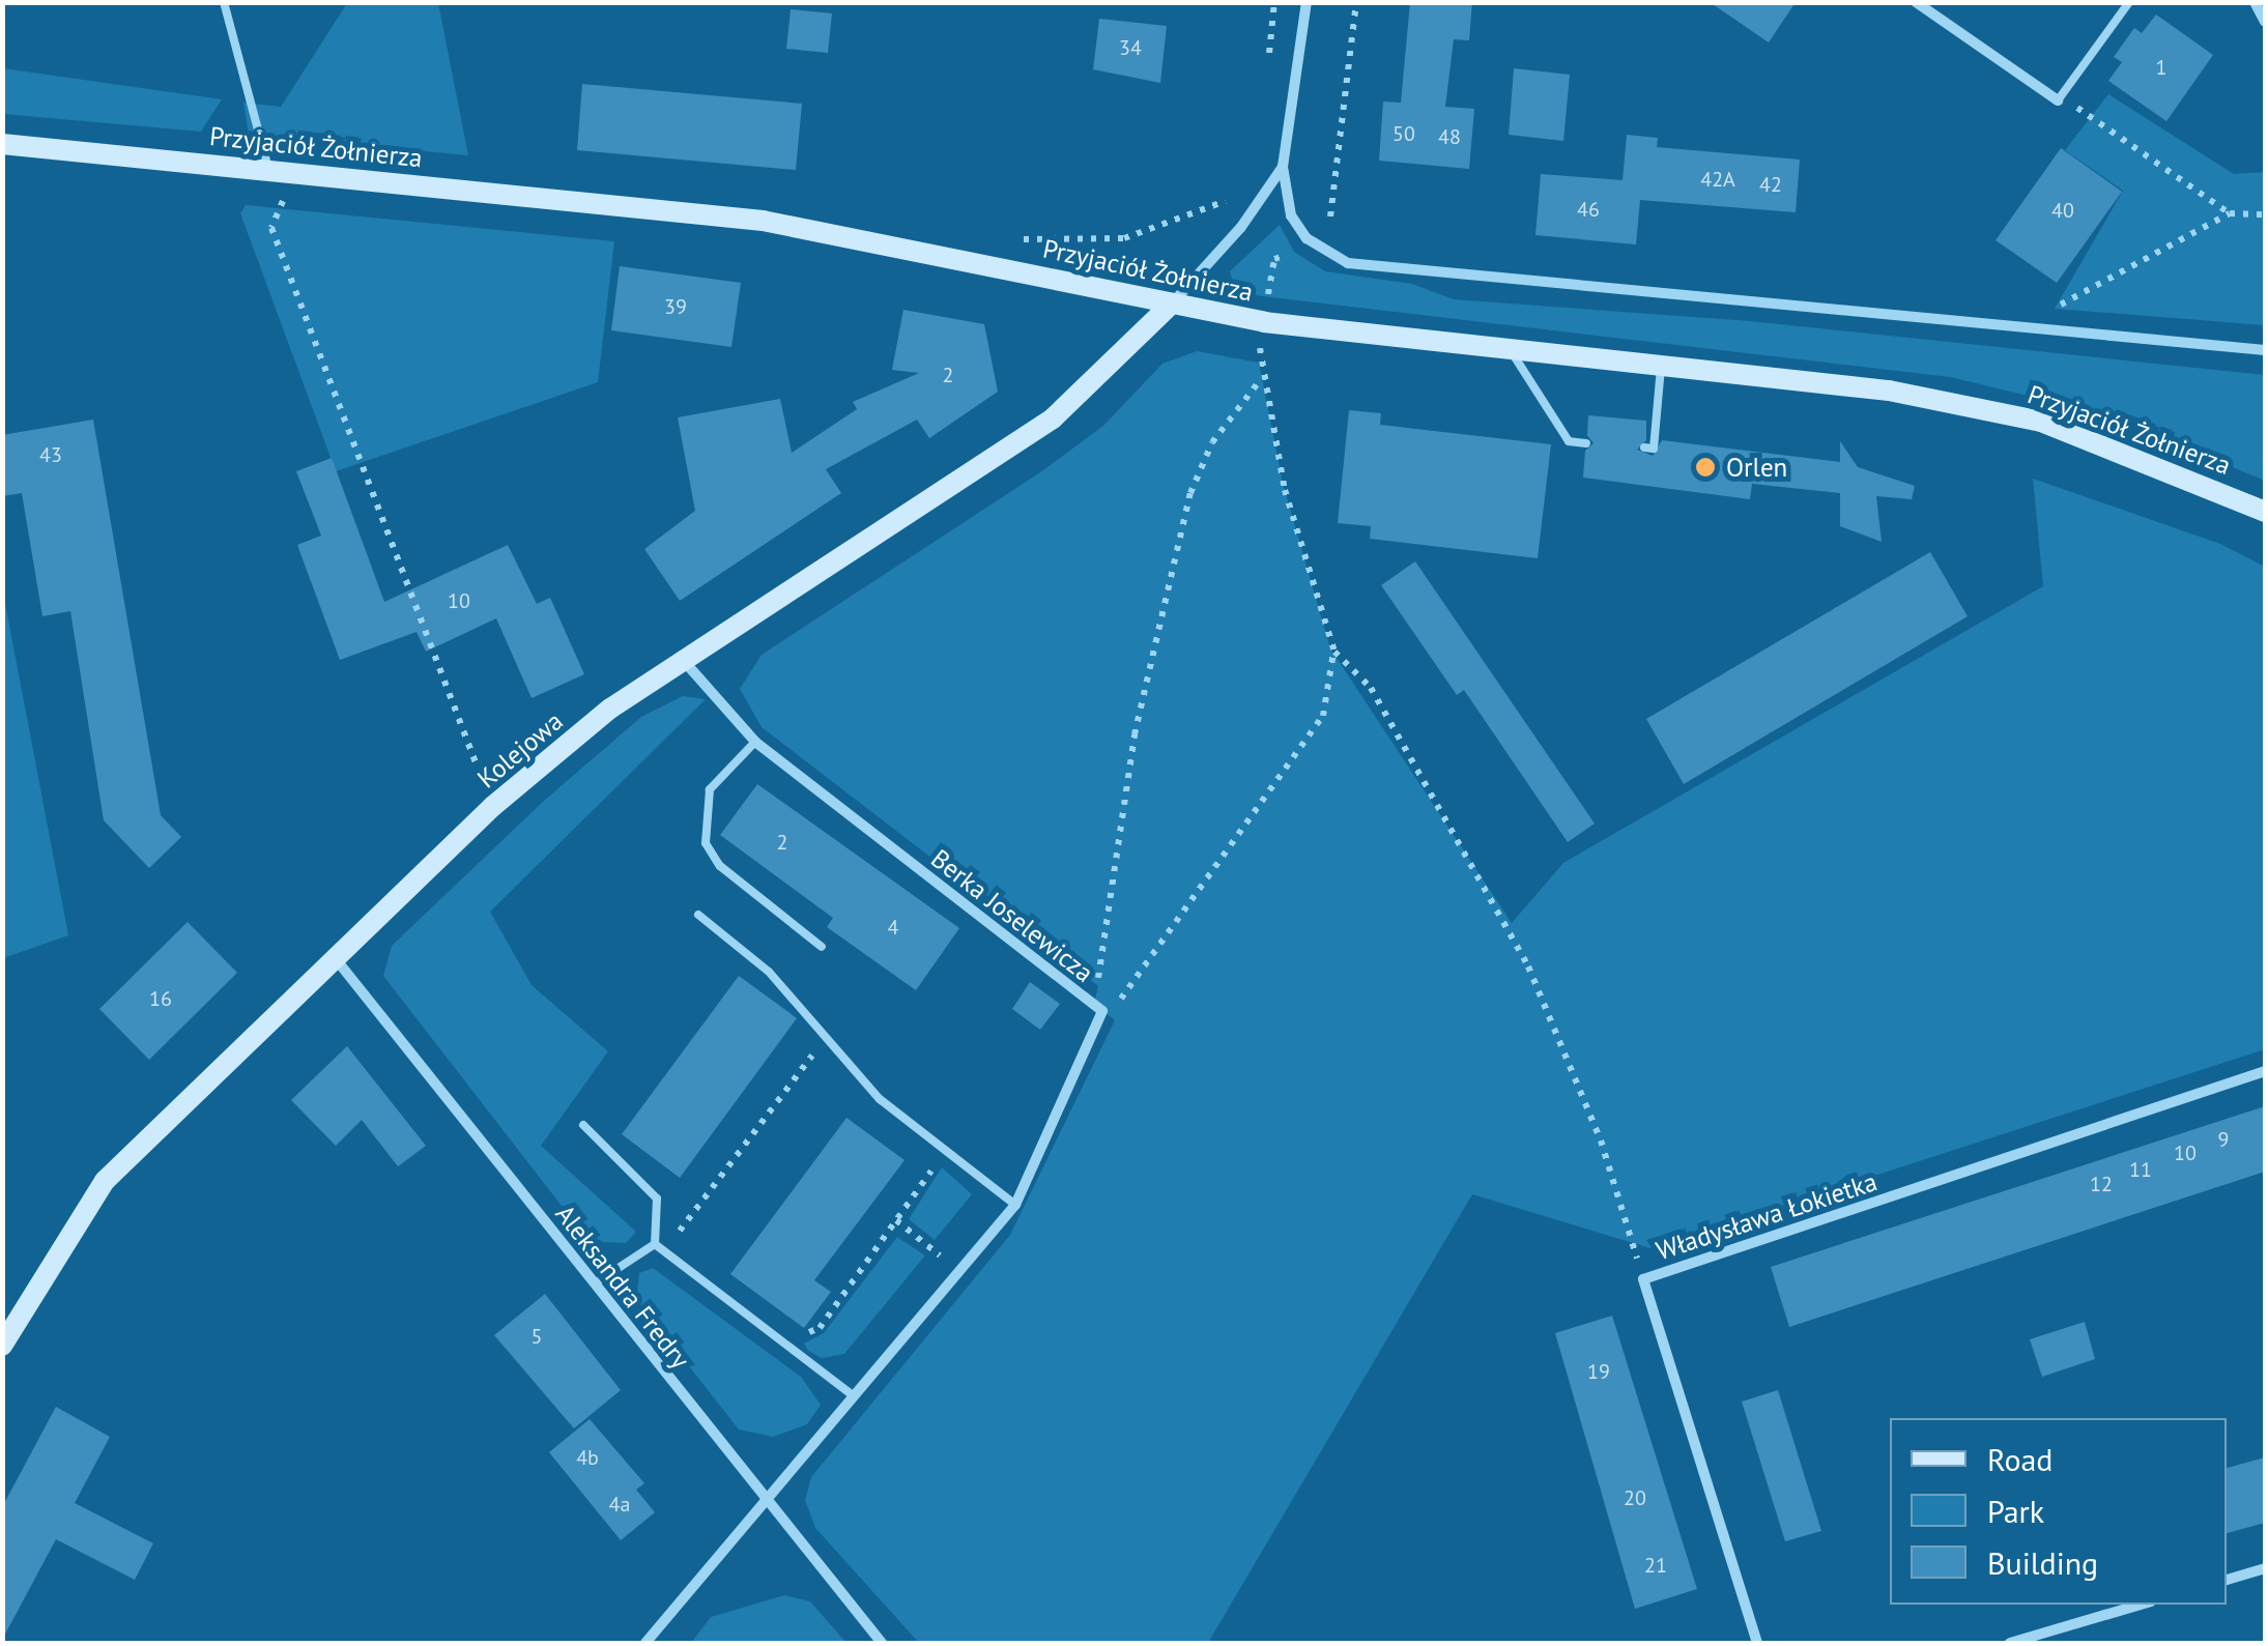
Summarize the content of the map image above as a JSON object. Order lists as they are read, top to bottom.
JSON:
{
  "streets": {
    "main road": ["Przyjaciół Żołnierza", "Kolejowa"],
    "street": ["Berka Joselewicza", "Władysława Łokietka", "Aleksandra Fredry"]
  },
  "crossings": [
    ["Przyjaciół Żołnierza", "Kolejowa"],
    ["Kolejowa", "Berka Joselewicza"],
    ["Kolejowa", "Aleksandra Fredry"],
    ["Berka Joselewicza", "Aleksandra Fredry"]
  ],
  "places": ["Orlen"],
  "house_numbers": [
    "34",
    "1",
    "50",
    "48",
    "42A",
    "42",
    "46",
    "40",
    "39",
    "2",
    "43",
    "10",
    "2",
    "4",
    "16",
    "9",
    "10",
    "11",
    "12",
    "5",
    "19",
    "4b",
    "20",
    "4a",
    "21"
  ],
  "legend": ["Road", "Park", "Building"]
}
